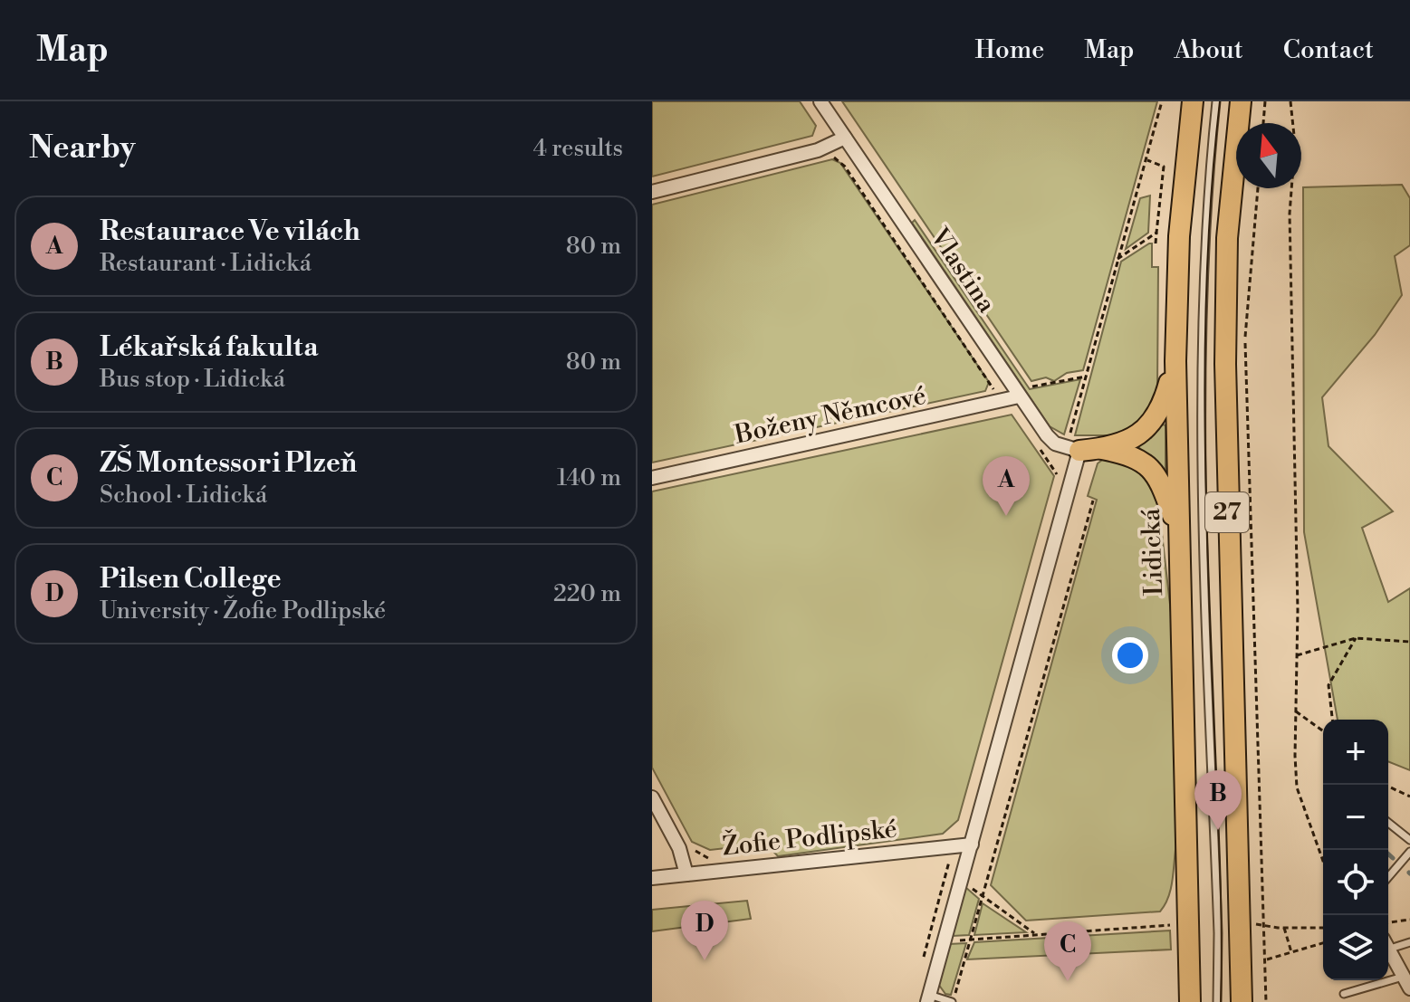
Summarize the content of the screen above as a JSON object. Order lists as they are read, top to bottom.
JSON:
{
  "streets": {
    "main road": ["27", "Lidická"],
    "street": ["Vlastina", "Boženy Němcové", "Žofie Podlipské"]
  },
  "crossings": [
    ["Vlastina", "Boženy Němcové"]
  ],
  "north": "top",
  "page": {
    "header": "Map",
    "nav": [
      "Home",
      "Map",
      "About",
      "Contact"
    ],
    "heading": ["Nearby", "4 results"],
    "list": [
      {
        "mark": "A",
        "name": "Restaurace Ve vilách",
        "note": "Restaurant · Lidická",
        "value": "80 m"
      },
      {
        "mark": "B",
        "name": "Lékařská fakulta",
        "note": "Bus stop · Lidická",
        "value": "80 m"
      },
      {
        "mark": "C",
        "name": "ZŠ Montessori Plzeň",
        "note": "School · Lidická",
        "value": "140 m"
      },
      {
        "mark": "D",
        "name": "Pilsen College",
        "note": "University · Žofie Podlipské",
        "value": "220 m"
      }
    ],
    "pins": [
      "A",
      "B",
      "D",
      "C"
    ],
    "map_buttons": ["+", "−"]
  }
}
